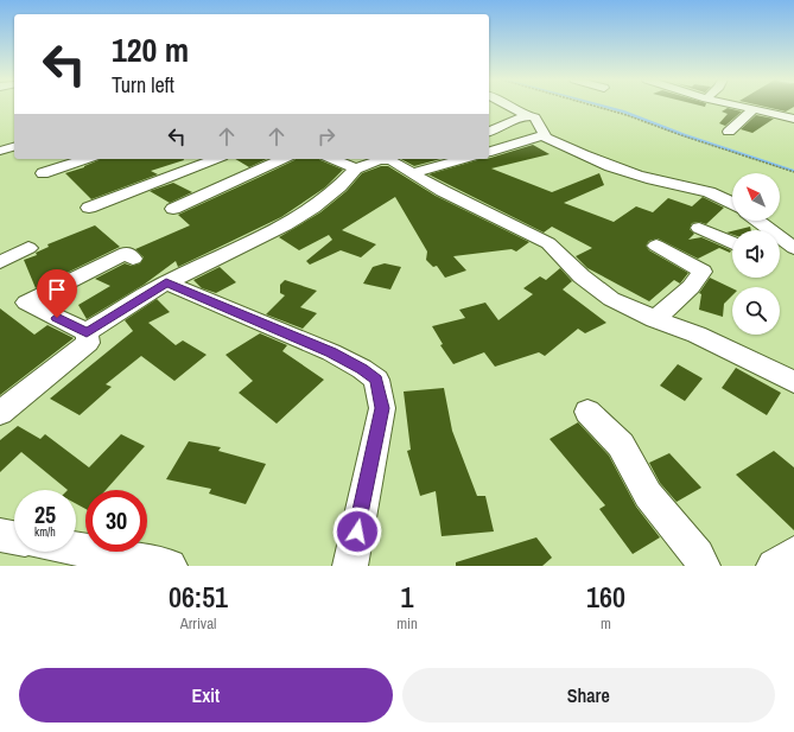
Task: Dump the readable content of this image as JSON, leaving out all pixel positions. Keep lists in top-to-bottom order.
{
  "north": "top left",
  "page": {
    "turn": ["120 m", "Turn left"],
    "speed": "25 km/h",
    "limit": "30",
    "eta": [
      "06:51",
      "Arrival",
      "1",
      "min",
      "160",
      "m"
    ],
    "buttons": ["Exit", "Share"]
  }
}
